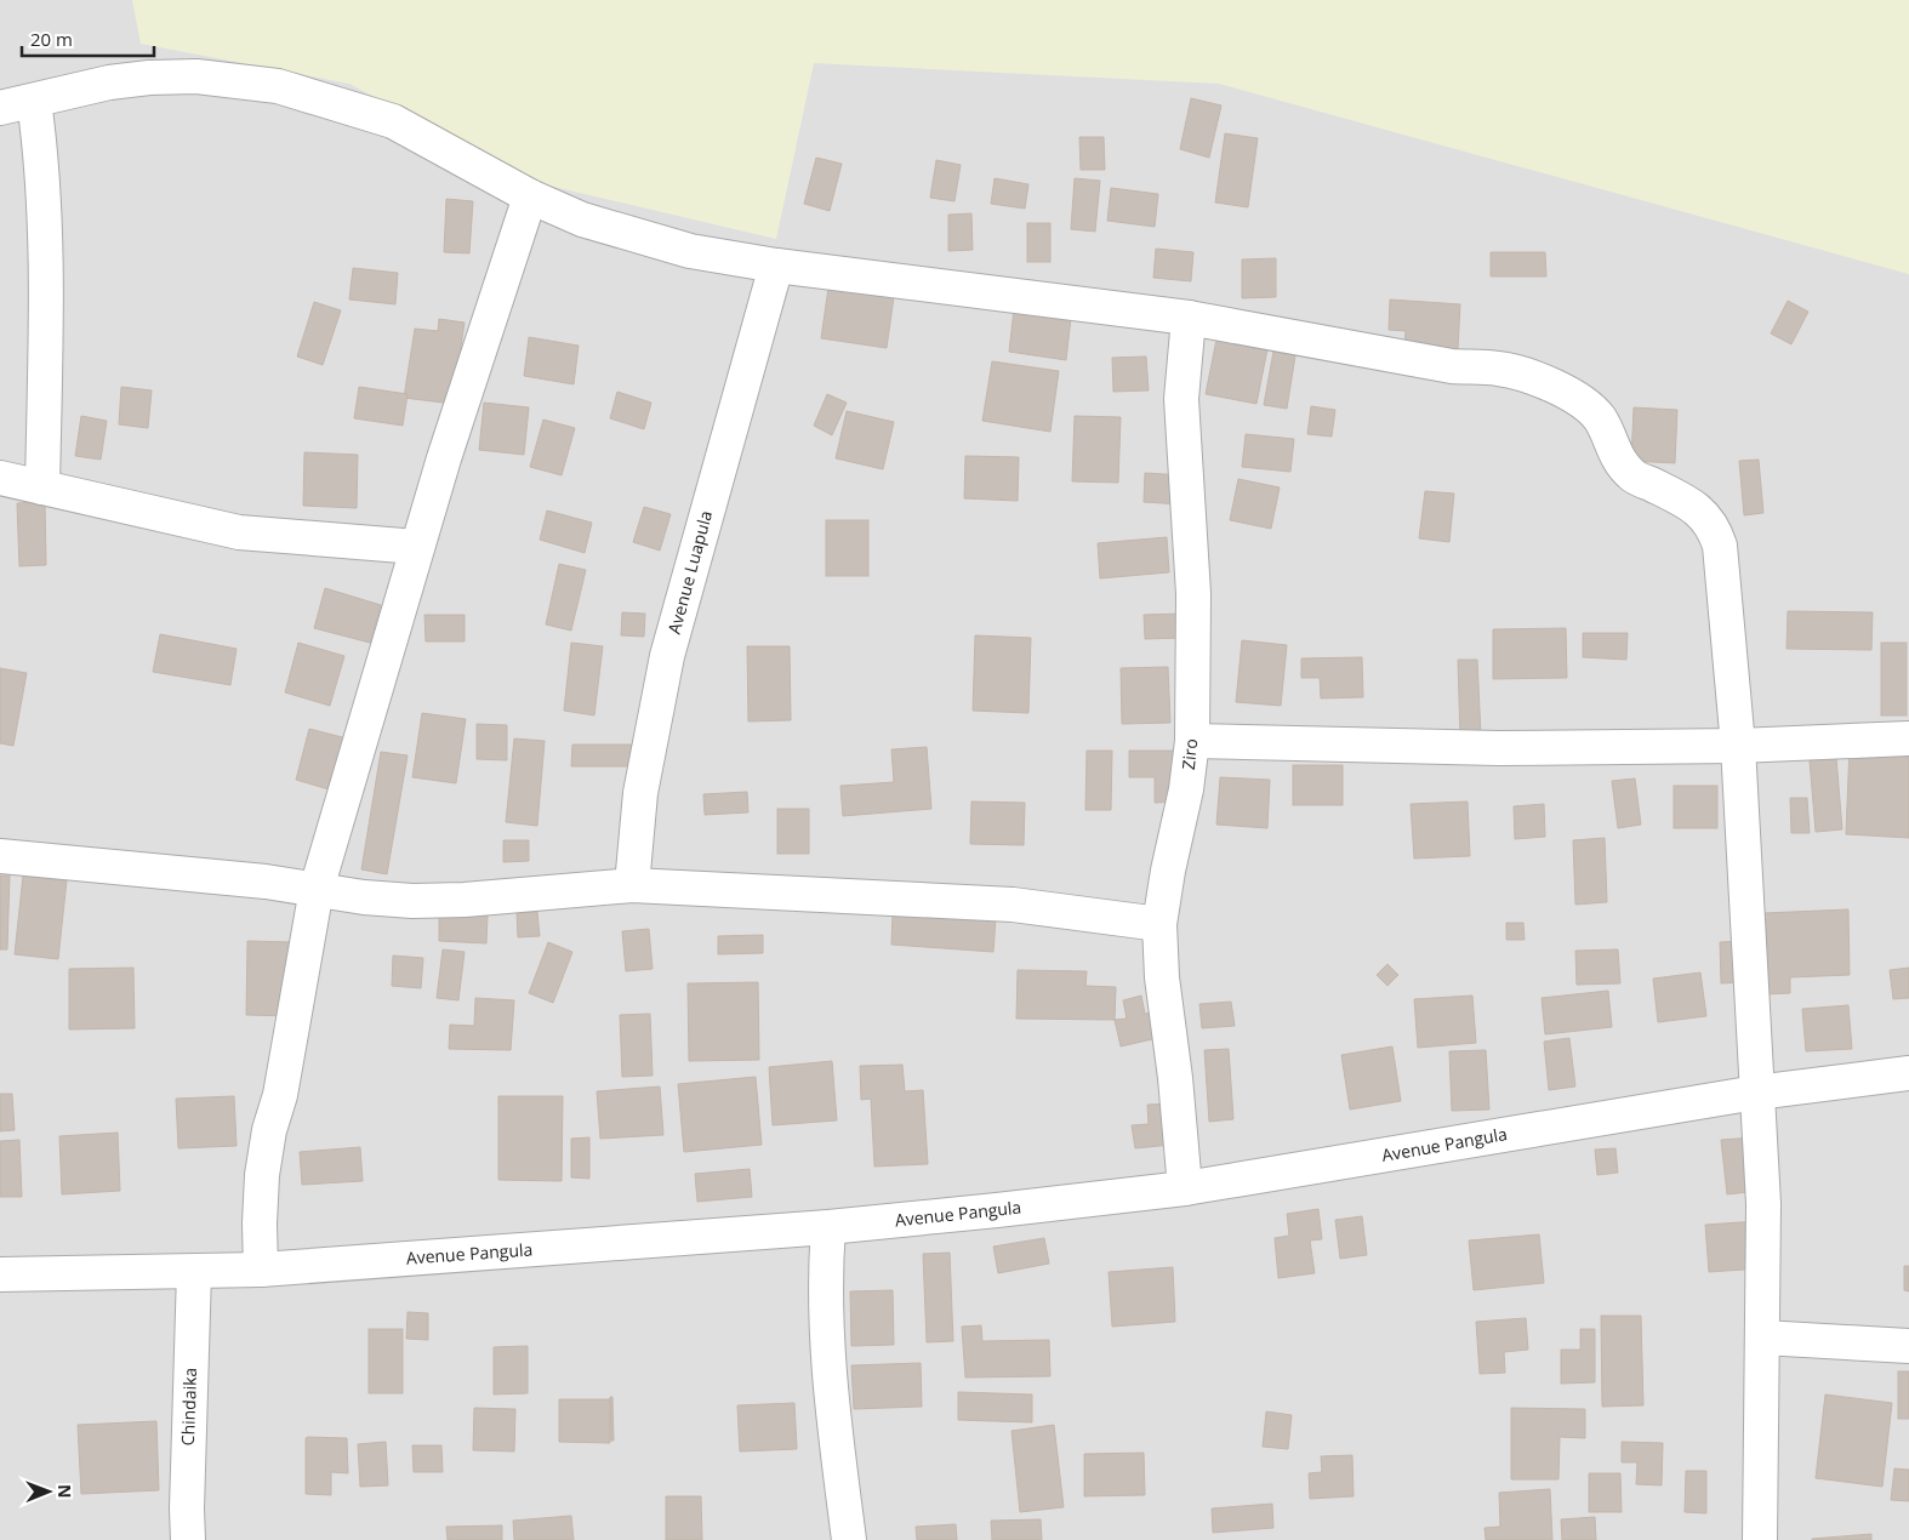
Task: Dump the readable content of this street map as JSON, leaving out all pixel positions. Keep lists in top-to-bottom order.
{
  "streets": {
    "street": [
      "Avenue Luapula",
      "Ziro",
      "Avenue Pangula",
      "Chindaika"
    ]
  },
  "crossings": [
    ["Ziro", "Avenue Pangula"],
    ["Avenue Pangula", "Chindaika"]
  ],
  "scale_bar": "20 m",
  "north": "right"
}
